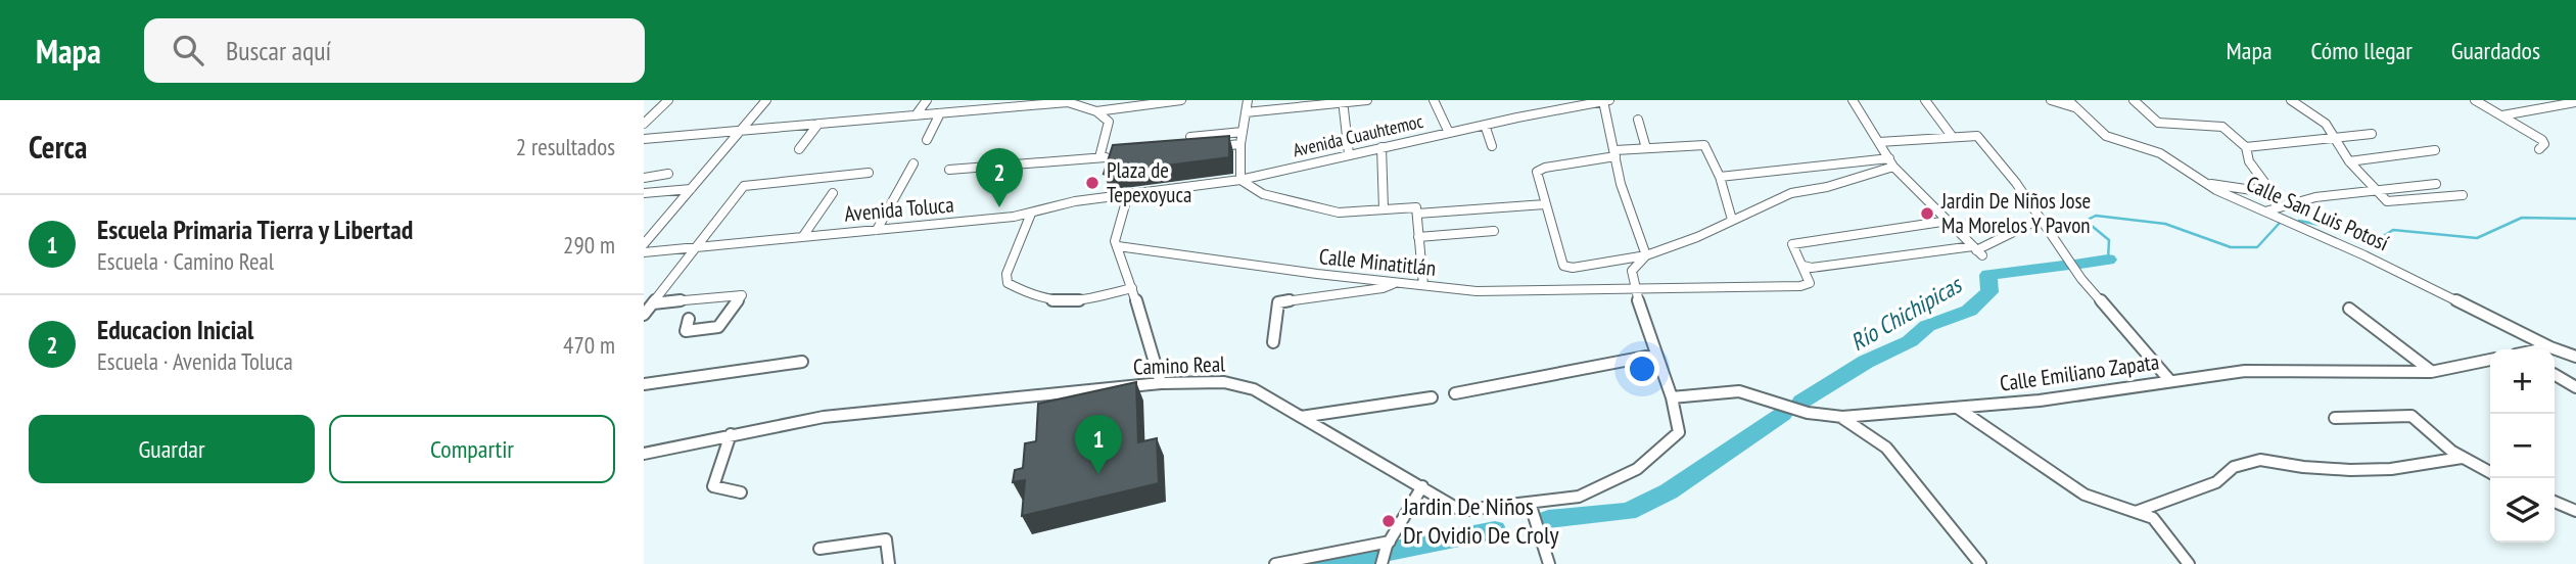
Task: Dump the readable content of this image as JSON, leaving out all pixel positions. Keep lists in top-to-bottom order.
{
  "streets": {
    "street": [
      "Avenida Cuauhtemoc",
      "Avenida Toluca",
      "Calle San Luis Potosí",
      "Calle Minatitlán",
      "Camino Real",
      "Calle Emiliano Zapata"
    ]
  },
  "crossings": [
    ["Avenida Cuauhtemoc", "Avenida Toluca"],
    ["Camino Real", "Calle Emiliano Zapata"]
  ],
  "water": ["Río Chichipicas"],
  "places": ["Plaza de Tepexoyuca", "Jardin De Niños Jose Ma Morelos Y Pavon", "Jardin De Niños Dr Ovidio De Croly"],
  "page": {
    "header": "Mapa",
    "search": "Buscar aquí",
    "nav": ["Mapa", "Cómo llegar", "Guardados"],
    "heading": ["Cerca", "2 resultados"],
    "pins": ["2", "1"],
    "list": [
      {
        "mark": "1",
        "name": "Escuela Primaria Tierra y Libertad",
        "note": "Escuela · Camino Real",
        "value": "290 m"
      },
      {
        "mark": "2",
        "name": "Educacion Inicial",
        "note": "Escuela · Avenida Toluca",
        "value": "470 m"
      }
    ],
    "map_buttons": ["+", "−"],
    "buttons": ["Guardar", "Compartir"]
  }
}
